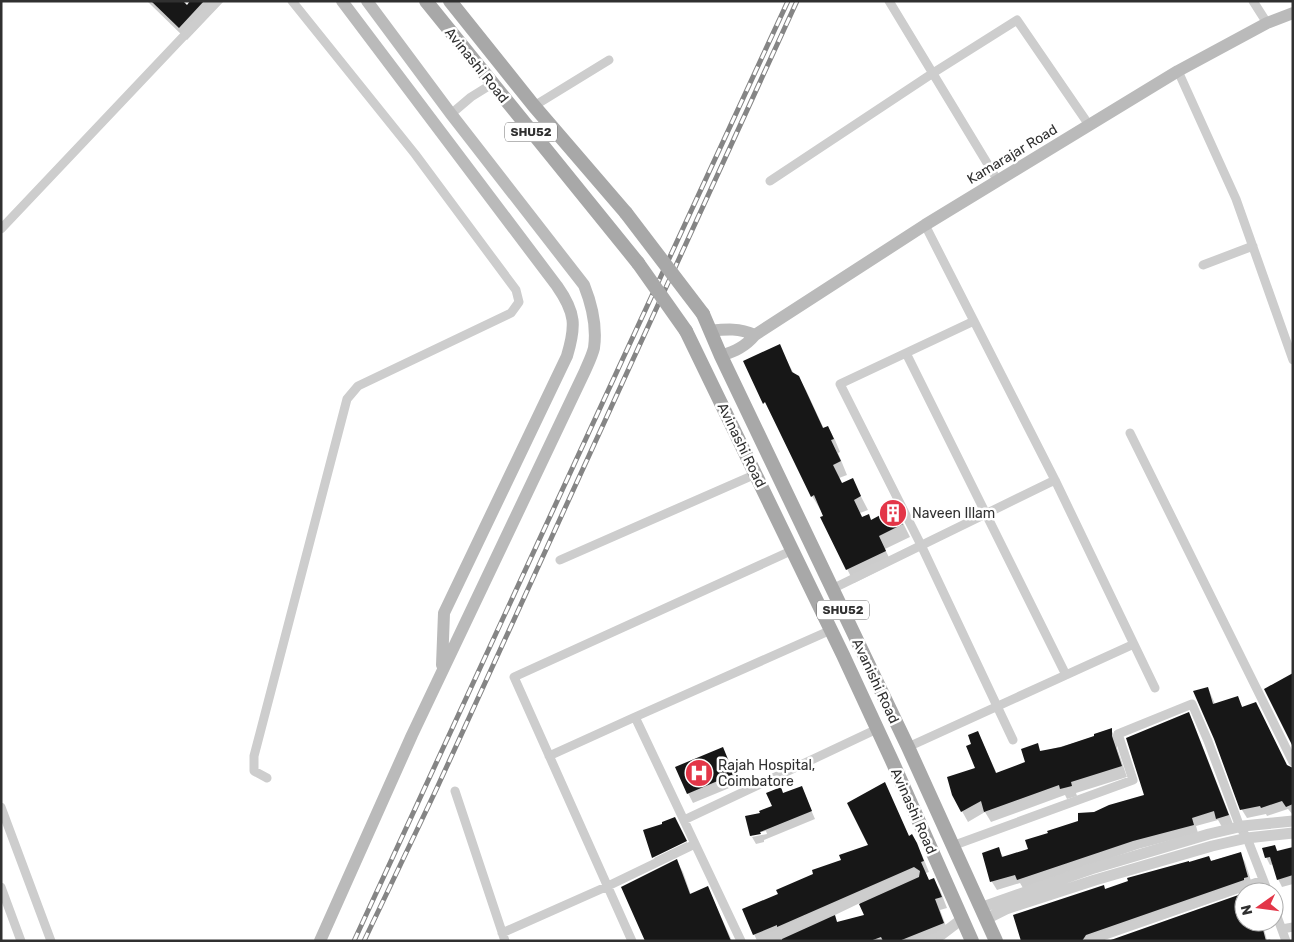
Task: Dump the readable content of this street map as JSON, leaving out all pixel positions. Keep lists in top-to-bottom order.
{
  "streets": {
    "main road": [
      "Avinashi Road",
      "SHU52",
      "Kamarajar Road",
      "Avanishi Road"
    ]
  },
  "crossings": [
    ["Avinashi Road", "Avanishi Road"],
    ["Kamarajar Road", "Avanishi Road"]
  ],
  "places": {
    "building": ["Naveen Illam"],
    "hospital": ["Rajah Hospital, Coimbatore"]
  },
  "north": "left"
}
